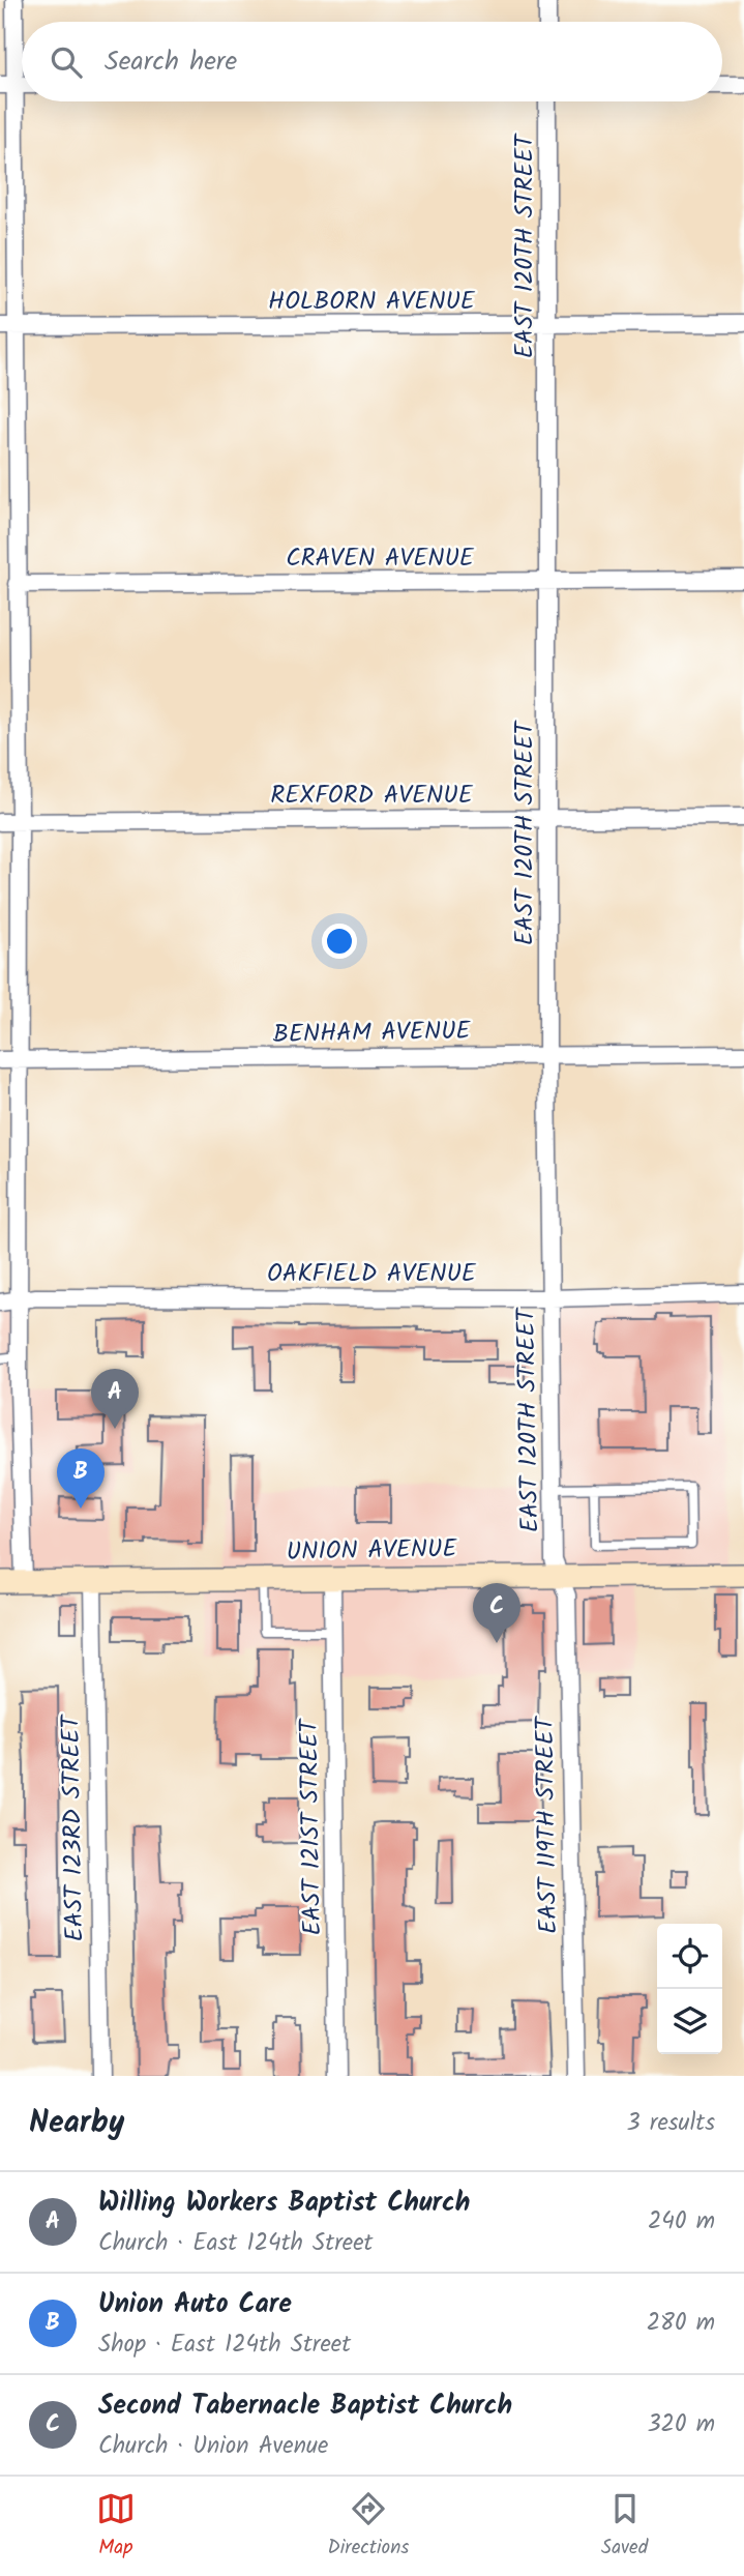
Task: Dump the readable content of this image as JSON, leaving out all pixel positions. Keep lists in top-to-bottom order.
{
  "streets": {
    "main road": ["UNION AVENUE"],
    "street": [
      "EAST 120TH STREET",
      "HOLBORN AVENUE",
      "CRAVEN AVENUE",
      "REXFORD AVENUE",
      "BENHAM AVENUE",
      "OAKFIELD AVENUE",
      "EAST 119TH STREET",
      "EAST 121ST STREET",
      "EAST 123RD STREET"
    ]
  },
  "crossings": [
    ["EAST 120TH STREET", "HOLBORN AVENUE"],
    ["EAST 120TH STREET", "CRAVEN AVENUE"],
    ["EAST 120TH STREET", "REXFORD AVENUE"],
    ["EAST 120TH STREET", "BENHAM AVENUE"],
    ["EAST 120TH STREET", "OAKFIELD AVENUE"],
    ["EAST 120TH STREET", "UNION AVENUE"],
    ["EAST 120TH STREET", "EAST 119TH STREET"],
    ["UNION AVENUE", "EAST 119TH STREET"],
    ["UNION AVENUE", "EAST 121ST STREET"],
    ["UNION AVENUE", "EAST 123RD STREET"]
  ],
  "page": {
    "search": "Search here",
    "pins": ["A", "B", "C"],
    "heading": ["Nearby", "3 results"],
    "list": [
      {
        "mark": "A",
        "name": "Willing Workers Baptist Church",
        "note": "Church · East 124th Street",
        "value": "240 m"
      },
      {
        "mark": "B",
        "name": "Union Auto Care",
        "note": "Shop · East 124th Street",
        "value": "280 m"
      },
      {
        "mark": "C",
        "name": "Second Tabernacle Baptist Church",
        "note": "Church · Union Avenue",
        "value": "320 m"
      }
    ],
    "nav": ["Map", "Directions", "Saved"]
  }
}
